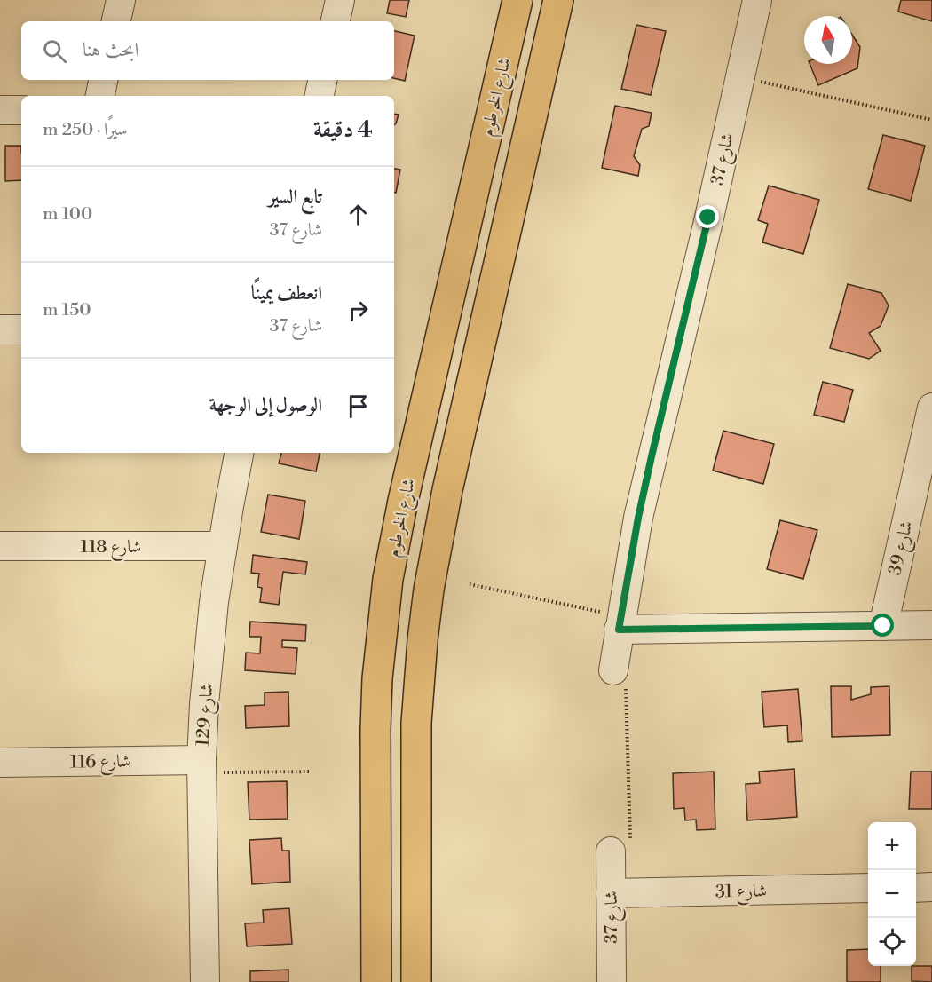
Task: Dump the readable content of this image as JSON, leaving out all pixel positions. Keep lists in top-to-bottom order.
{
  "streets": {
    "main road": ["شارع الخرطوم"],
    "street": [
      "شارع 37",
      "شارع 118",
      "شارع 39",
      "شارع 129",
      "شارع 116",
      "شارع 31"
    ]
  },
  "crossings": [
    ["شارع 37", "شارع 31"],
    ["شارع 118", "شارع 129"],
    ["شارع 129", "شارع 116"]
  ],
  "north": "top",
  "page": {
    "search": "ابحث هنا",
    "heading": ["4 دقيقة", "سيرًا · 250 m"],
    "list": [
      ["تابع السير", "شارع 37", "100 m"],
      ["انعطف يمينًا", "شارع 37", "150 m"],
      "الوصول إلى الوجهة"
    ],
    "map_buttons": ["+", "−"]
  }
}
